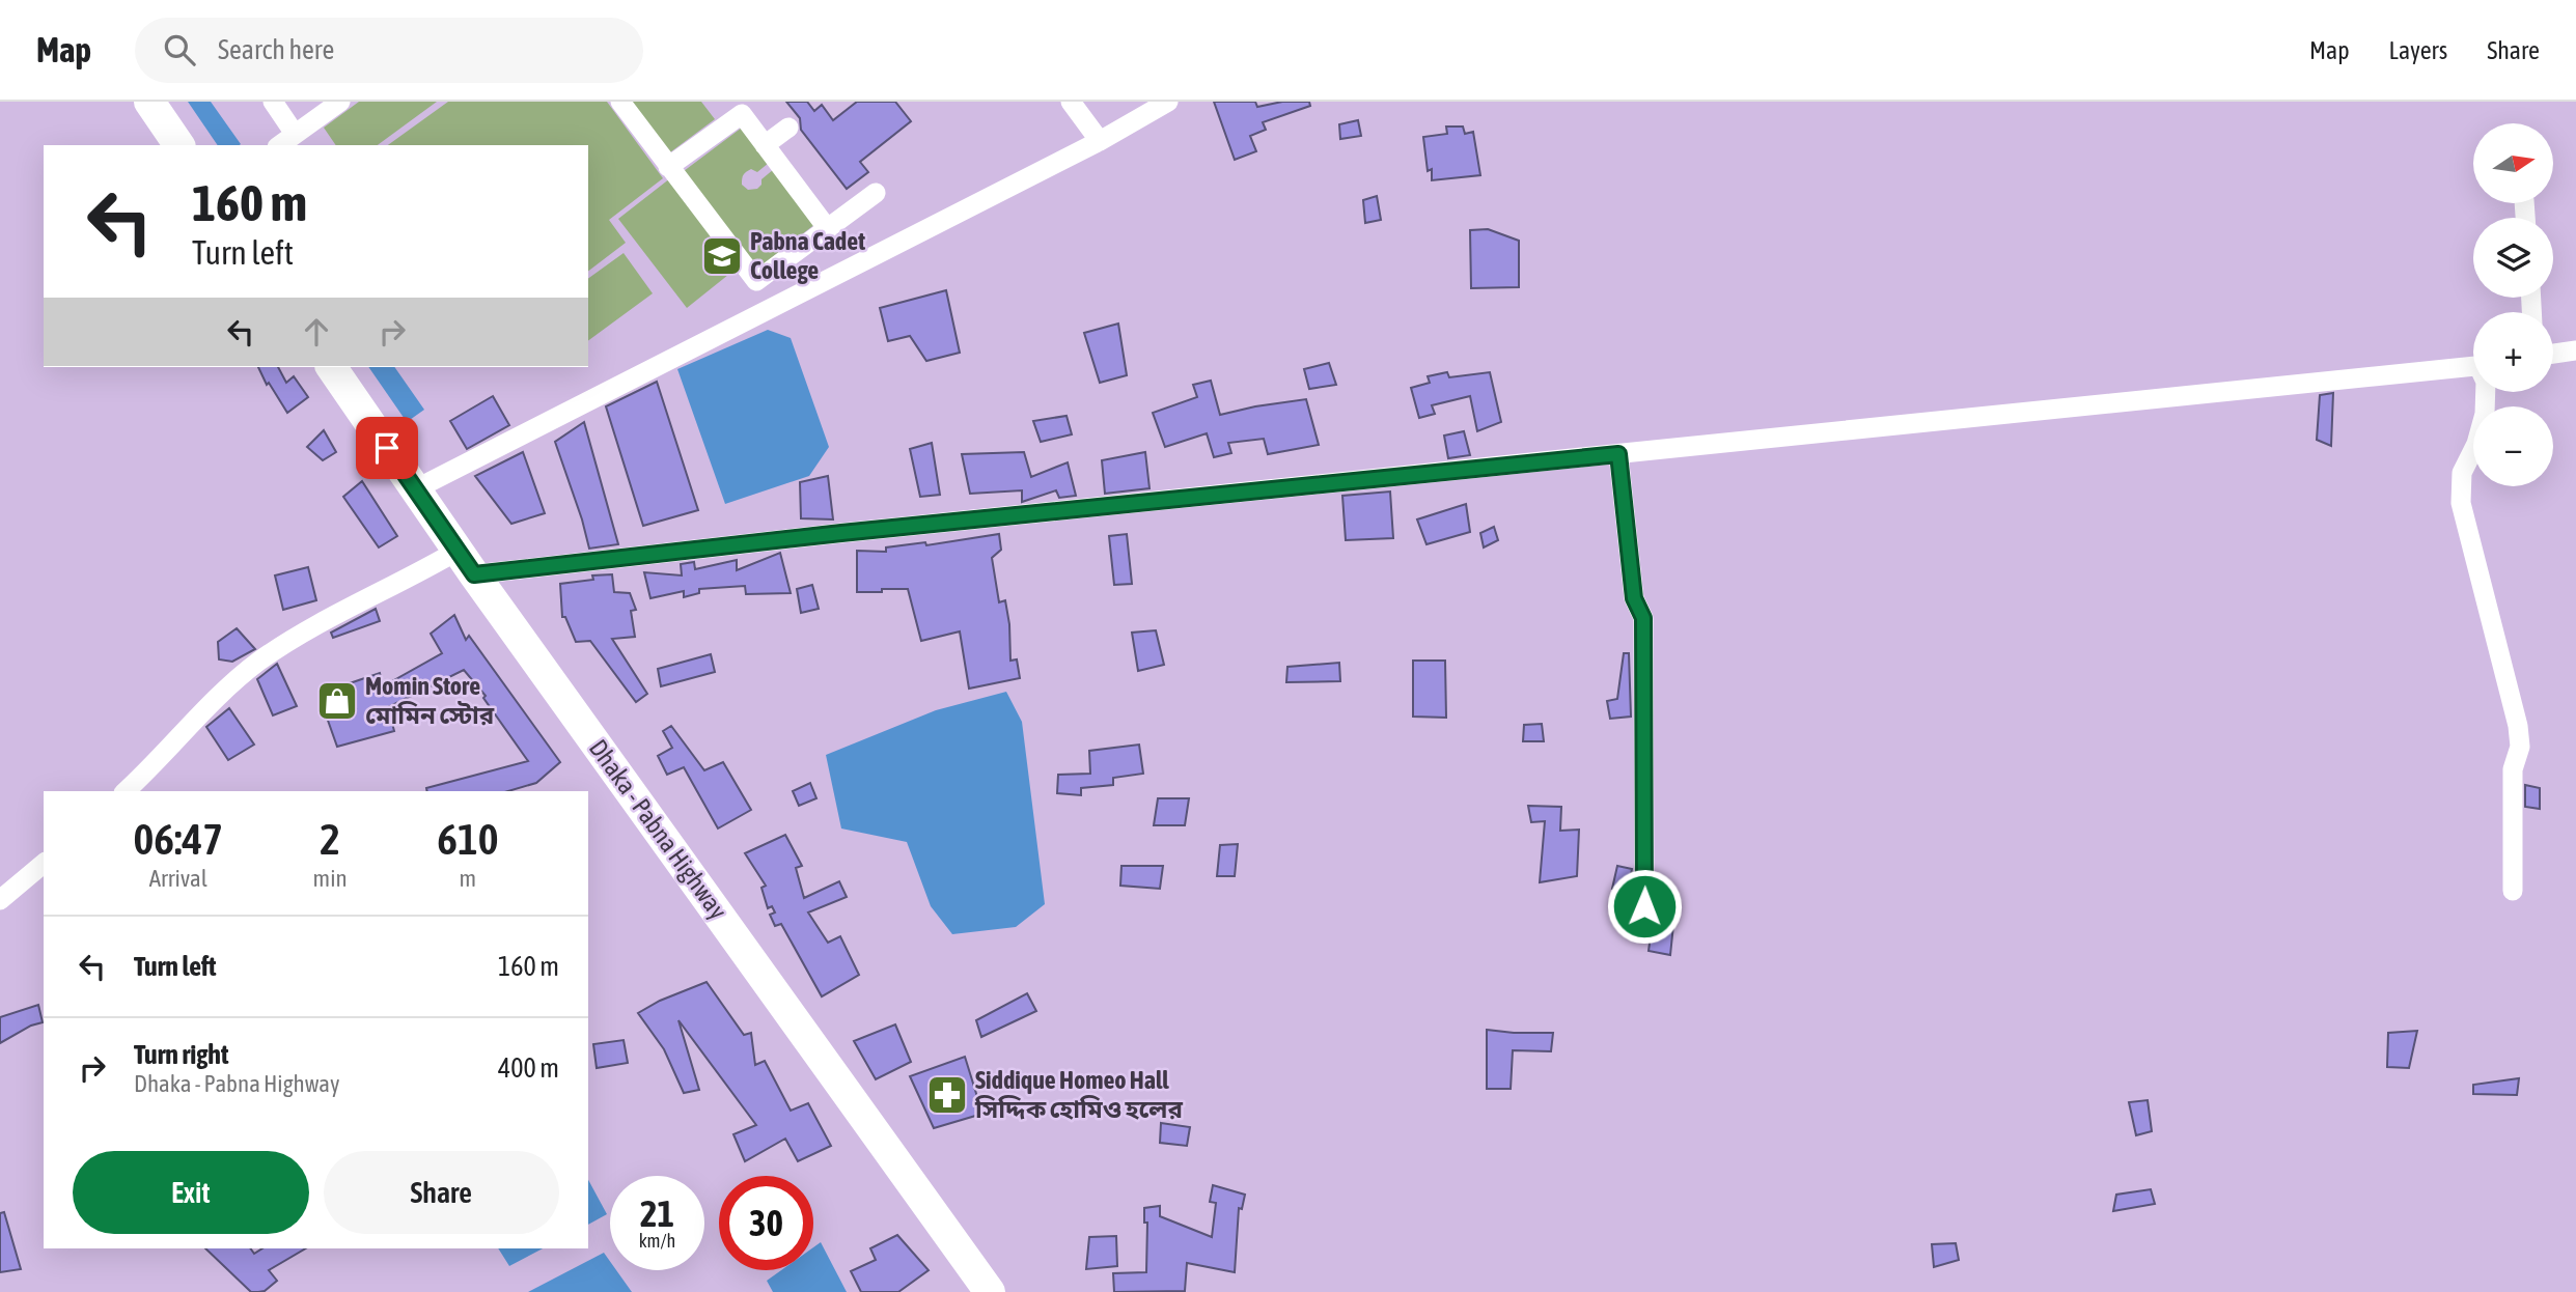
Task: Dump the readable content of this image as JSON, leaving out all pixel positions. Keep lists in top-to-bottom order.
{
  "streets": {
    "highway": ["Dhaka - Pabna Highway"]
  },
  "places": {
    "school or university": ["Pabna Cadet College"],
    "shop": ["Momin Store মোমিন স্টোর"],
    "pharmacy": ["Siddique Homeo Hall সিদ্দিক হোমিও হলের"]
  },
  "north": "right",
  "page": {
    "header": "Map",
    "search": "Search here",
    "nav": ["Map", "Layers", "Share"],
    "map_buttons": ["+", "−"],
    "turn": ["160 m", "Turn left"],
    "eta": [
      "06:47",
      "Arrival",
      "2",
      "min",
      "610",
      "m"
    ],
    "list": [
      {
        "name": "Turn left",
        "value": "160 m"
      },
      {
        "name": "Turn right",
        "note": "Dhaka - Pabna Highway",
        "value": "400 m"
      }
    ],
    "buttons": ["Exit", "Share"],
    "speed": "21 km/h",
    "limit": "30"
  }
}
